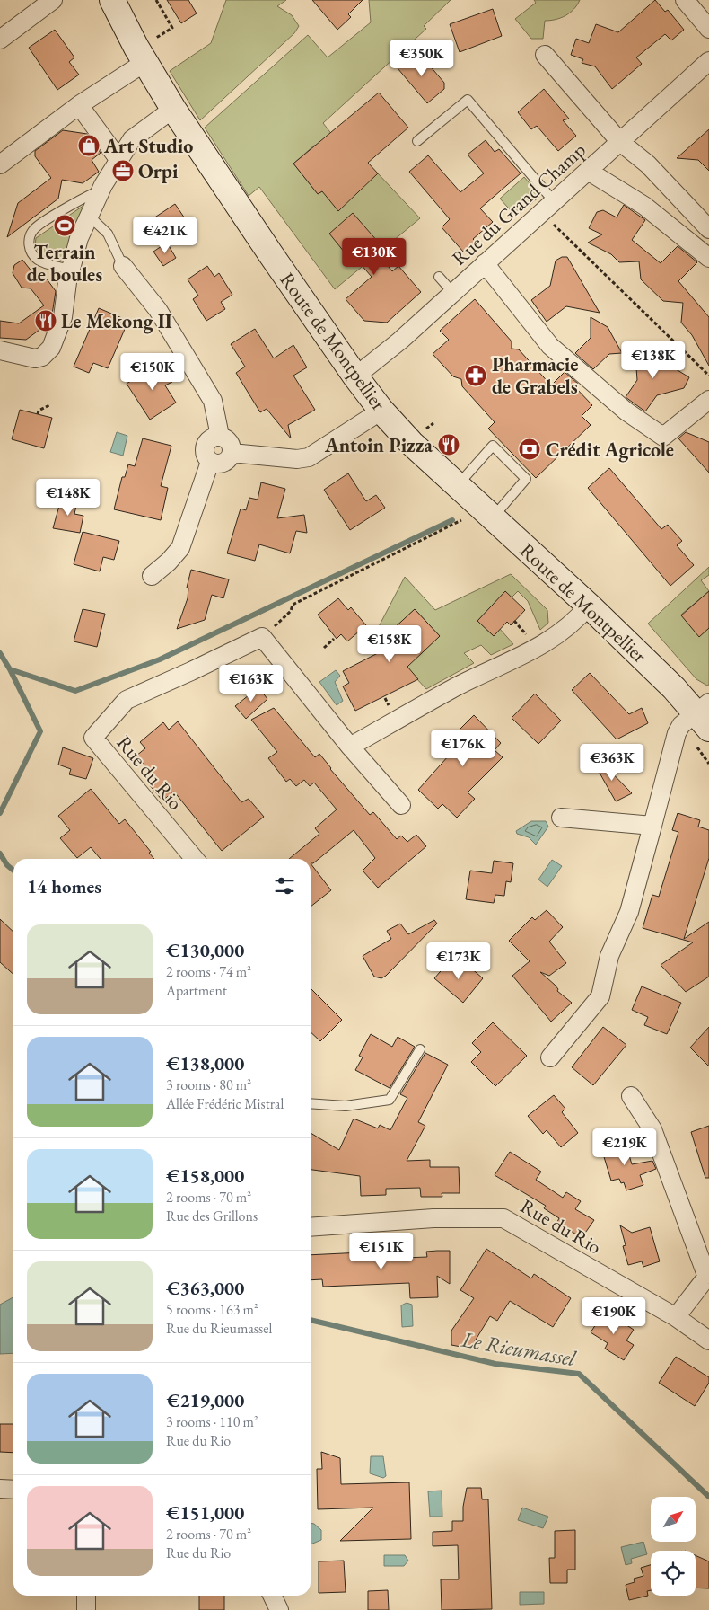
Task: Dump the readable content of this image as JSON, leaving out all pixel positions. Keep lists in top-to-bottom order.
{
  "streets": {
    "street": ["Rue du Grand Champ", "Route de Montpellier", "Rue du Rio"]
  },
  "crossings": [
    ["Rue du Grand Champ", "Route de Montpellier"]
  ],
  "water": ["Le Rieumassel"],
  "places": {
    "shop": ["Art Studio"],
    "office": ["Orpi"],
    "sports": ["Terrain de boules"],
    "restaurant": ["Le Mekong II", "Antoin Pizza"],
    "pharmacy": ["Pharmacie de Grabels"],
    "bank": ["Crédit Agricole"]
  },
  "north": "top right",
  "page": {
    "price": [
      "€350K",
      "€421K",
      "€130K",
      "€138K",
      "€150K",
      "€148K",
      "€158K",
      "€163K",
      "€176K",
      "€363K",
      "€173K",
      "€219K",
      "€151K",
      "€190K"
    ],
    "heading": "14 homes",
    "list": [
      {
        "name": "€130,000",
        "note": "2 rooms · 74 m² · Apartment"
      },
      {
        "name": "€138,000",
        "note": "3 rooms · 80 m² · Allée Frédéric Mistral"
      },
      {
        "name": "€158,000",
        "note": "2 rooms · 70 m² · Rue des Grillons"
      },
      {
        "name": "€363,000",
        "note": "5 rooms · 163 m² · Rue du Rieumassel"
      },
      {
        "name": "€219,000",
        "note": "3 rooms · 110 m² · Rue du Rio"
      },
      {
        "name": "€151,000",
        "note": "2 rooms · 70 m² · Rue du Rio"
      }
    ]
  }
}
